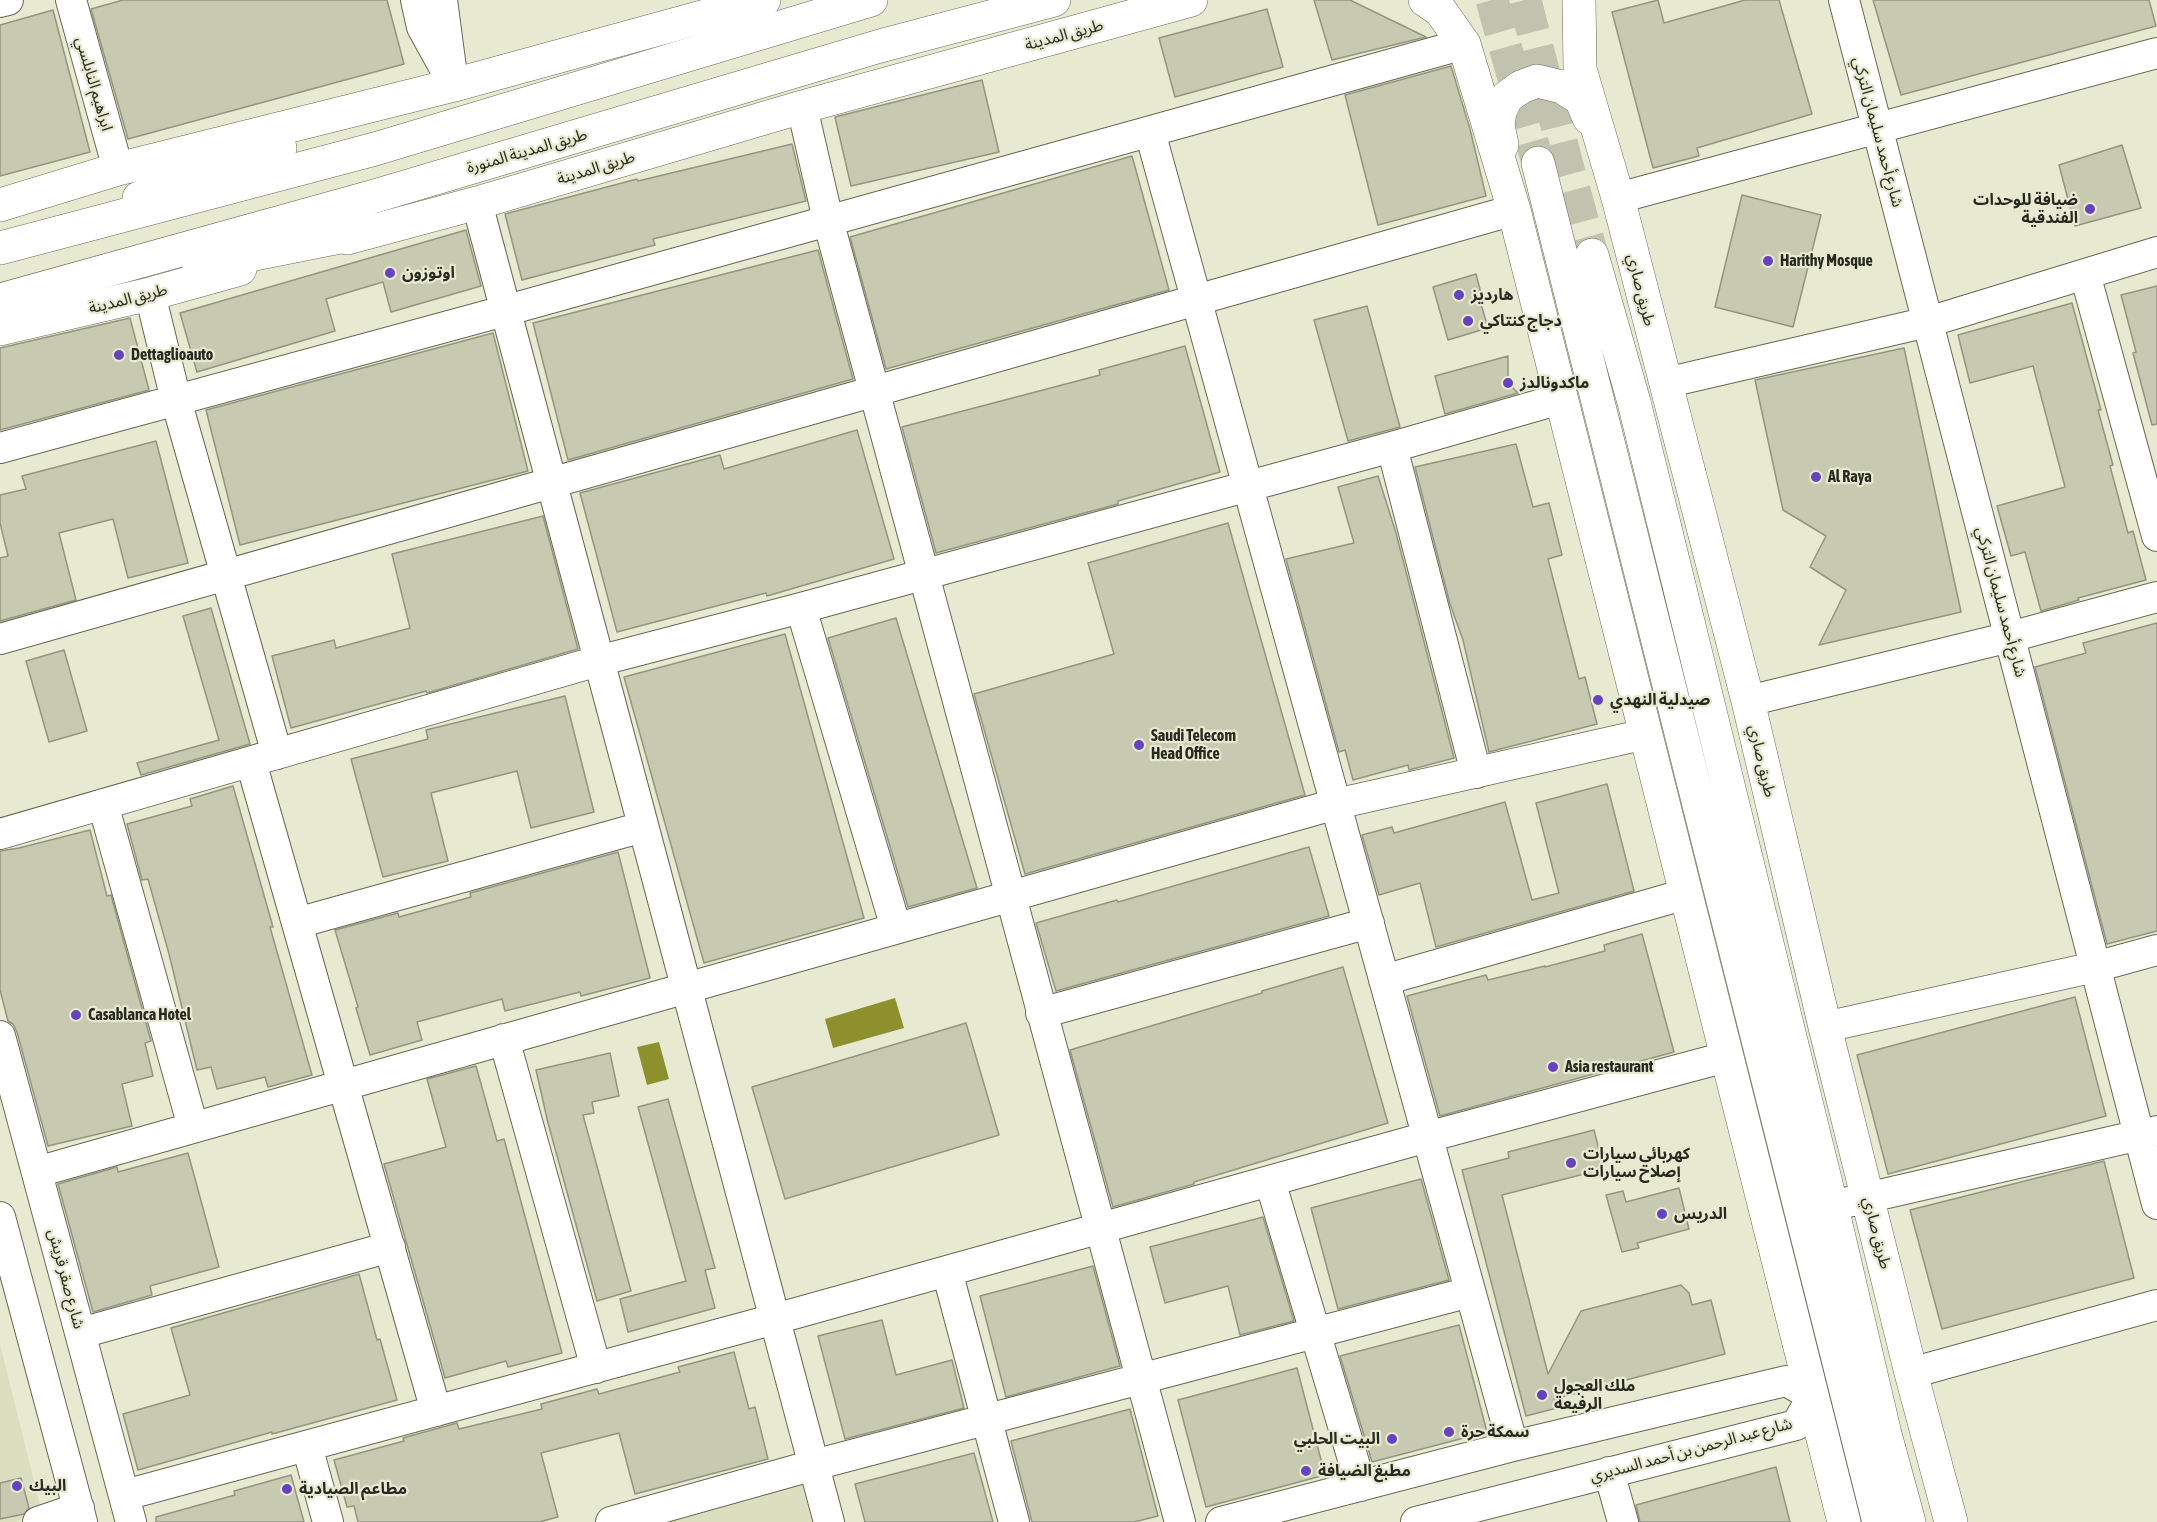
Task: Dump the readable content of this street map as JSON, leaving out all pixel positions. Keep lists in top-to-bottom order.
{
  "streets": {
    "main road": ["طريق المدينة", "طريق المدينة المنورة", "طريق صاري"],
    "street": [
      "ابراهيم النابلسي",
      "شارع أحمد سليمان التركي",
      "شارع صقر قريش",
      "شارع عبد الرحمن بن أحمد السديري"
    ]
  },
  "places": [
    "ضيافة للوحدات الفندقية",
    "Harithy Mosque",
    "اوتوزون",
    "هارديز",
    "دجاج كنتاكي",
    "Dettaglioauto",
    "ماكدونالدز",
    "Al Raya",
    "صيدلية النهدي",
    "Saudi Telecom Head Office",
    "Casablanca Hotel",
    "Asia restaurant",
    "كهربائي سيارات إصلاح سيارات",
    "الدريس",
    "ملك العجول الرفيعة",
    "سمكة حرة",
    "البيت الحلبي",
    "مطبغ الضيافة",
    "البيك",
    "مطاعم الصيادية"
  ]
}
